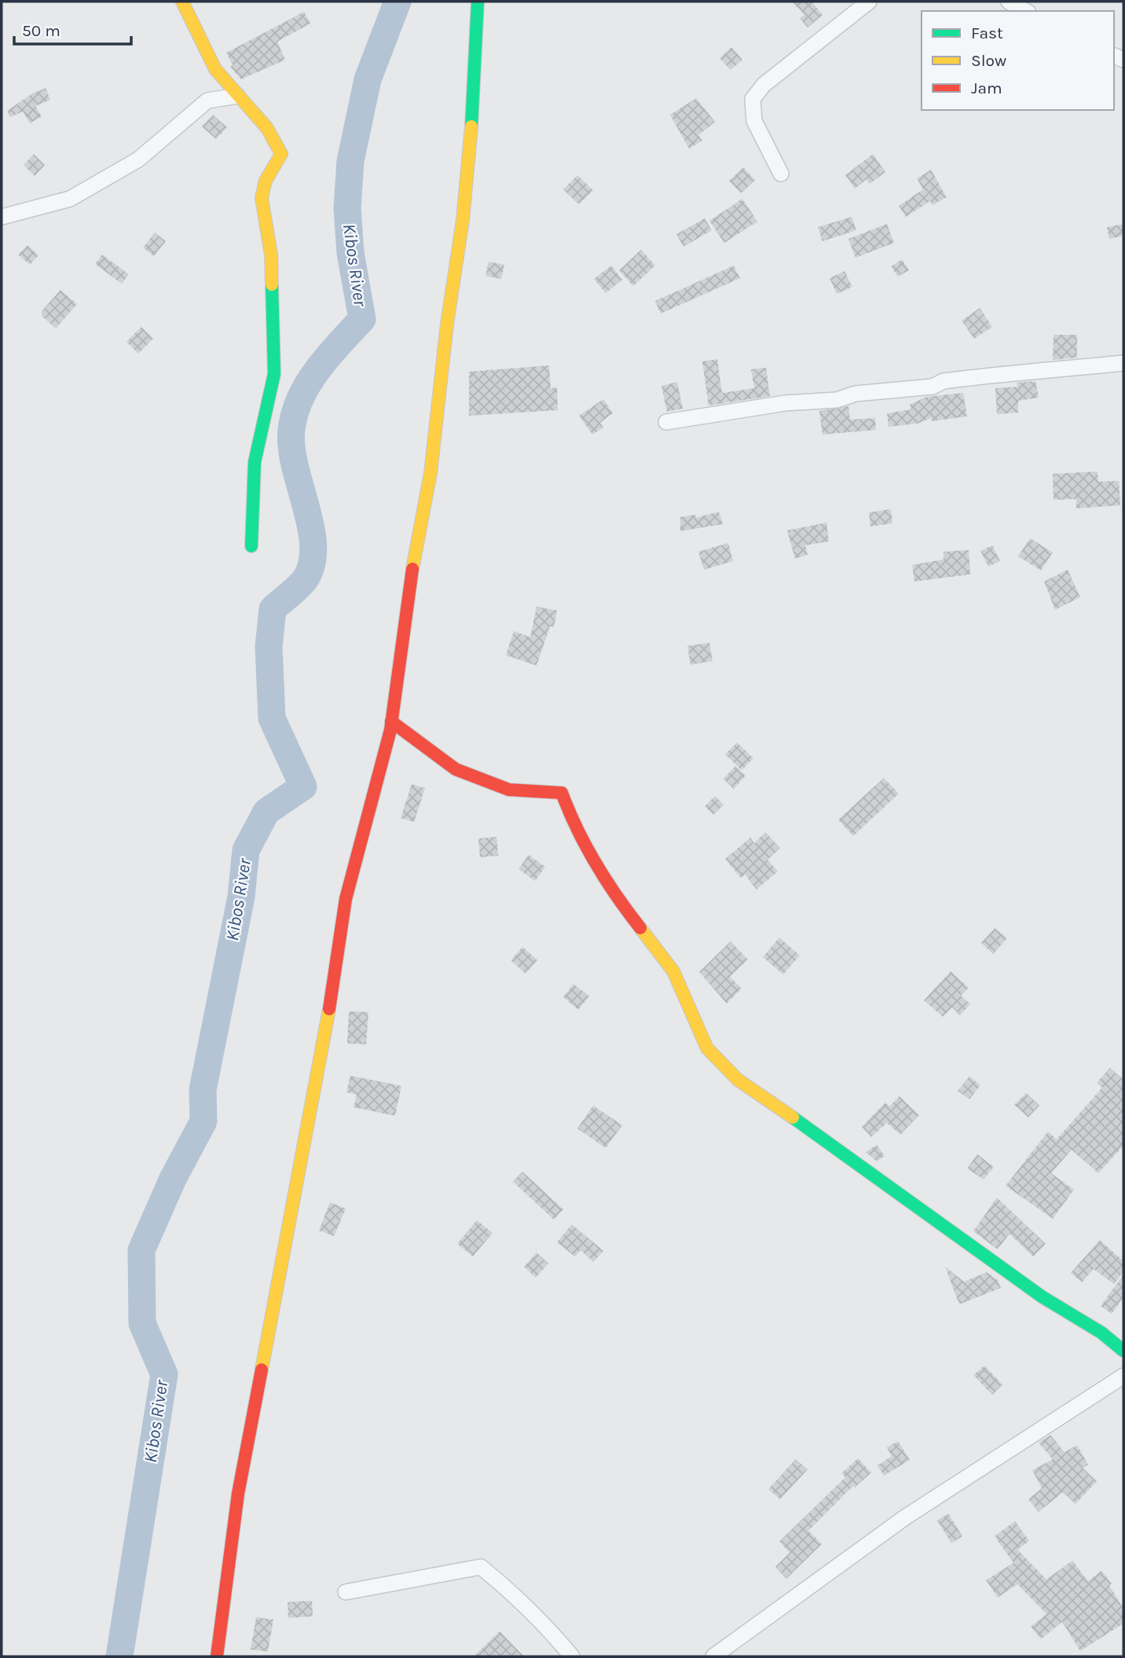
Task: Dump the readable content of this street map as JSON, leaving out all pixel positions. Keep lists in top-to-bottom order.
{
  "water": ["Kibos River"],
  "legend": ["Fast", "Slow", "Jam"],
  "scale_bar": "50 m"
}
